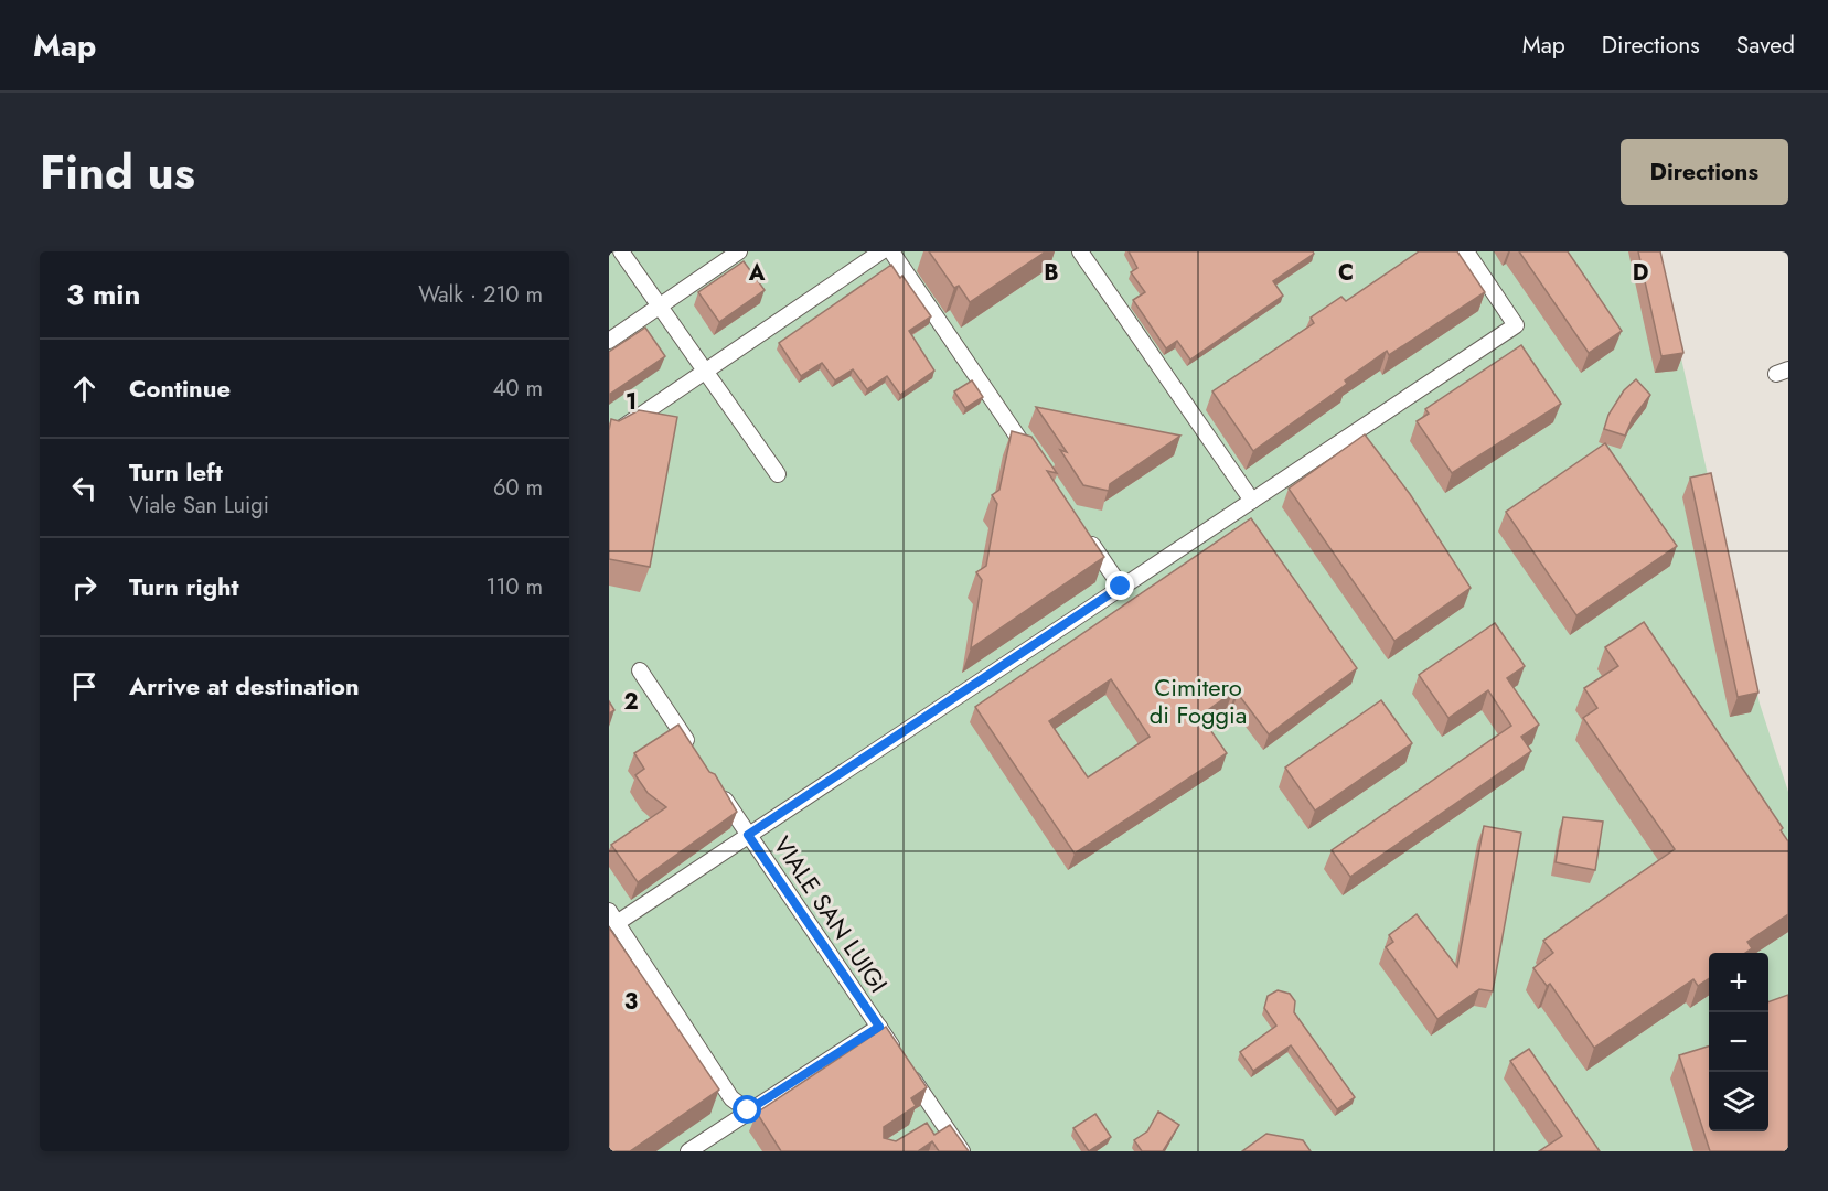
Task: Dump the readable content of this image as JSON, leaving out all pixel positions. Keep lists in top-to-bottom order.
{
  "streets": {
    "lane": ["VIALE SAN LUIGI"]
  },
  "parks": ["Cimitero di Foggia"],
  "page": {
    "header": "Map",
    "nav": ["Map", "Directions", "Saved"],
    "title": "Find us",
    "buttons": "Directions",
    "heading": ["3 min", "Walk · 210 m"],
    "list": [
      ["Continue", "40 m"],
      ["Turn left", "Viale San Luigi", "60 m"],
      ["Turn right", "110 m"],
      "Arrive at destination"
    ],
    "map_buttons": ["+", "−"]
  },
  "grid": {
    "columns": [
      "A",
      "B",
      "C",
      "D"
    ],
    "rows": ["1", "2", "3"]
  }
}
